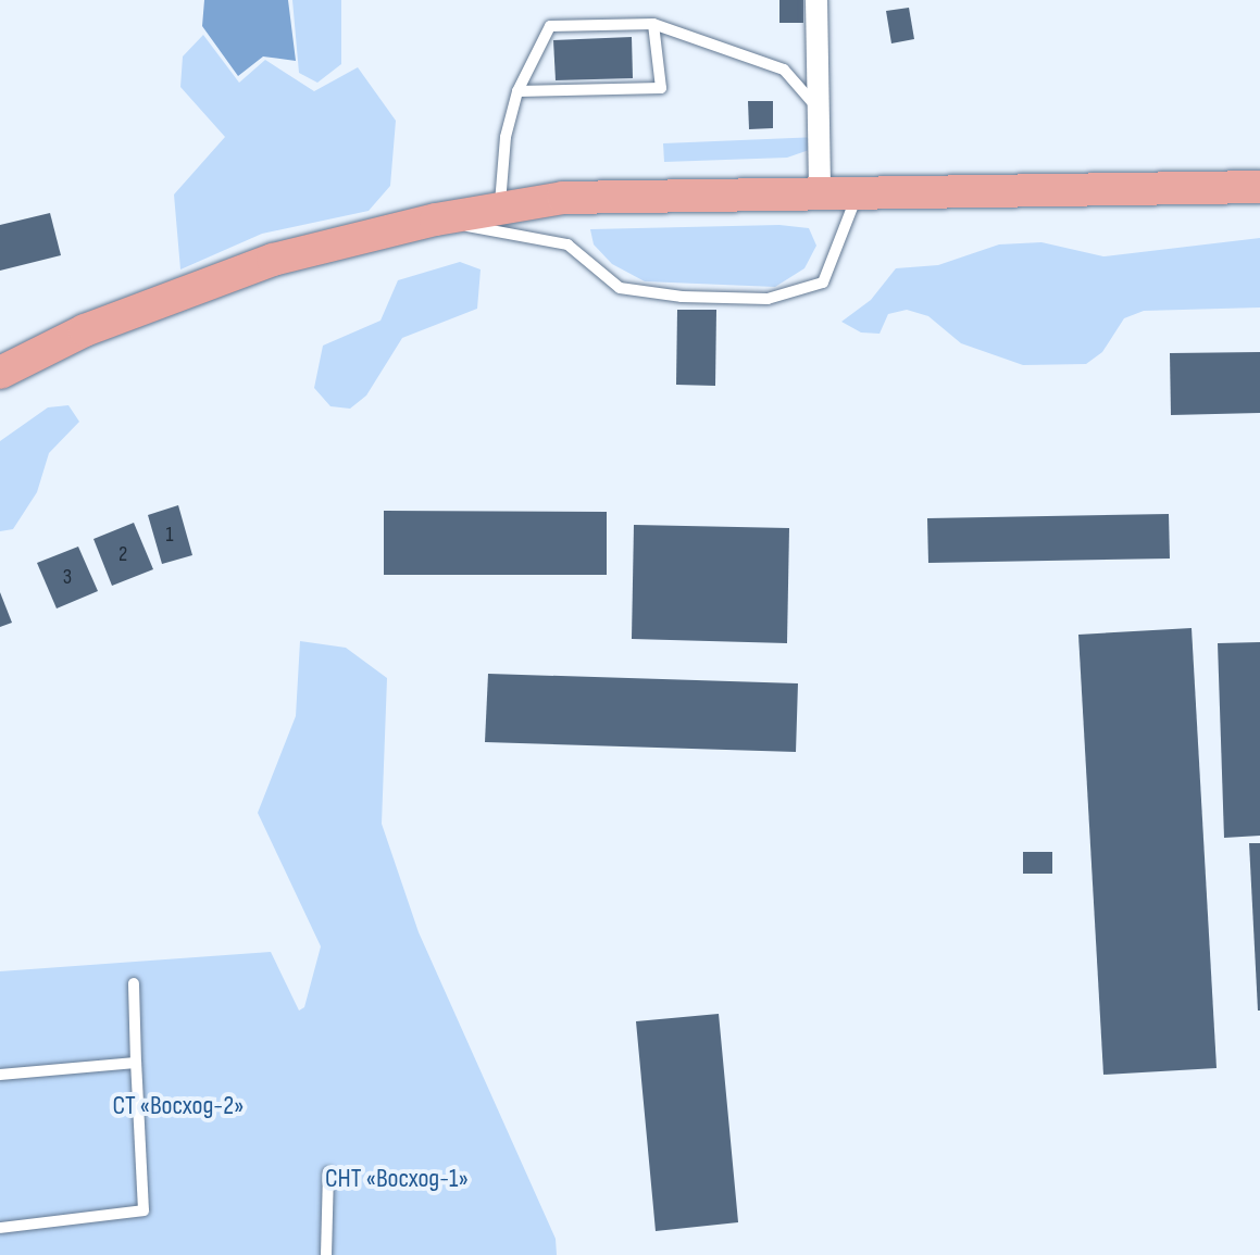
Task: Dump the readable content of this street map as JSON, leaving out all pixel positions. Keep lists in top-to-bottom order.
{
  "parks": ["СТ «Восход-2»", "СНТ «Восход-1»"],
  "house_numbers": ["1", "2", "3"]
}
